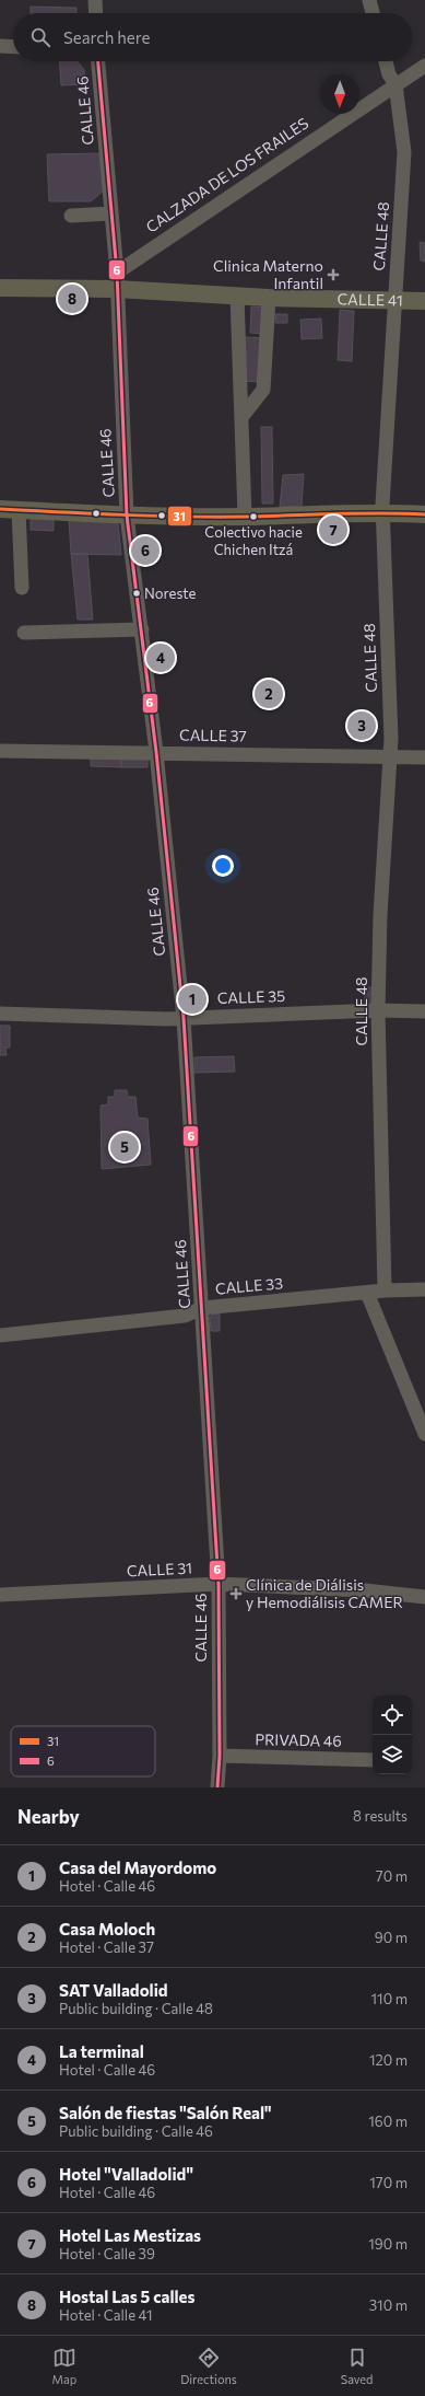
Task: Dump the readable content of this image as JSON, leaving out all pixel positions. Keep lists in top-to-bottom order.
{
  "streets": {
    "main road": ["CALLE 41"],
    "street": [
      "CALLE 46",
      "CALZADA DE LOS FRAILES",
      "CALLE 48",
      "CALLE 37",
      "CALLE 35",
      "CALLE 33",
      "CALLE 31",
      "PRIVADA 46"
    ]
  },
  "crossings": [
    ["CALLE 46", "CALZADA DE LOS FRAILES"],
    ["CALLE 46", "CALLE 41"],
    ["CALLE 46", "CALLE 37"],
    ["CALLE 46", "CALLE 35"],
    ["CALLE 46", "CALLE 33"],
    ["CALLE 46", "CALLE 31"],
    ["CALLE 46", "PRIVADA 46"],
    ["CALZADA DE LOS FRAILES", "CALLE 48"],
    ["CALZADA DE LOS FRAILES", "CALLE 41"],
    ["CALLE 48", "CALLE 41"],
    ["CALLE 48", "CALLE 37"],
    ["CALLE 48", "CALLE 35"],
    ["CALLE 48", "CALLE 33"]
  ],
  "places": {
    "health": ["Clinica Materno Infantil", "Clínica de Diálisis y Hemodiálisis CAMER"],
    "other": ["Colectivo hacie Chichen Itzá", "Noreste"]
  },
  "lines": ["transit line 6", "transit line 31"],
  "legend": ["31", "6"],
  "north": "bottom",
  "page": {
    "search": "Search here",
    "pins": [
      "8",
      "7",
      "6",
      "4",
      "2",
      "3",
      "1",
      "5"
    ],
    "heading": ["Nearby", "8 results"],
    "list": [
      {
        "mark": "1",
        "name": "Casa del Mayordomo",
        "note": "Hotel · Calle 46",
        "value": "70 m"
      },
      {
        "mark": "2",
        "name": "Casa Moloch",
        "note": "Hotel · Calle 37",
        "value": "90 m"
      },
      {
        "mark": "3",
        "name": "SAT Valladolid",
        "note": "Public building · Calle 48",
        "value": "110 m"
      },
      {
        "mark": "4",
        "name": "La terminal",
        "note": "Hotel · Calle 46",
        "value": "120 m"
      },
      {
        "mark": "5",
        "name": "Salón de fiestas \"Salón Real\"",
        "note": "Public building · Calle 46",
        "value": "160 m"
      },
      {
        "mark": "6",
        "name": "Hotel \"Valladolid\"",
        "note": "Hotel · Calle 46",
        "value": "170 m"
      },
      {
        "mark": "7",
        "name": "Hotel Las Mestizas",
        "note": "Hotel · Calle 39",
        "value": "190 m"
      },
      {
        "mark": "8",
        "name": "Hostal Las 5 calles",
        "note": "Hotel · Calle 41",
        "value": "310 m"
      }
    ],
    "nav": ["Map", "Directions", "Saved"]
  }
}
